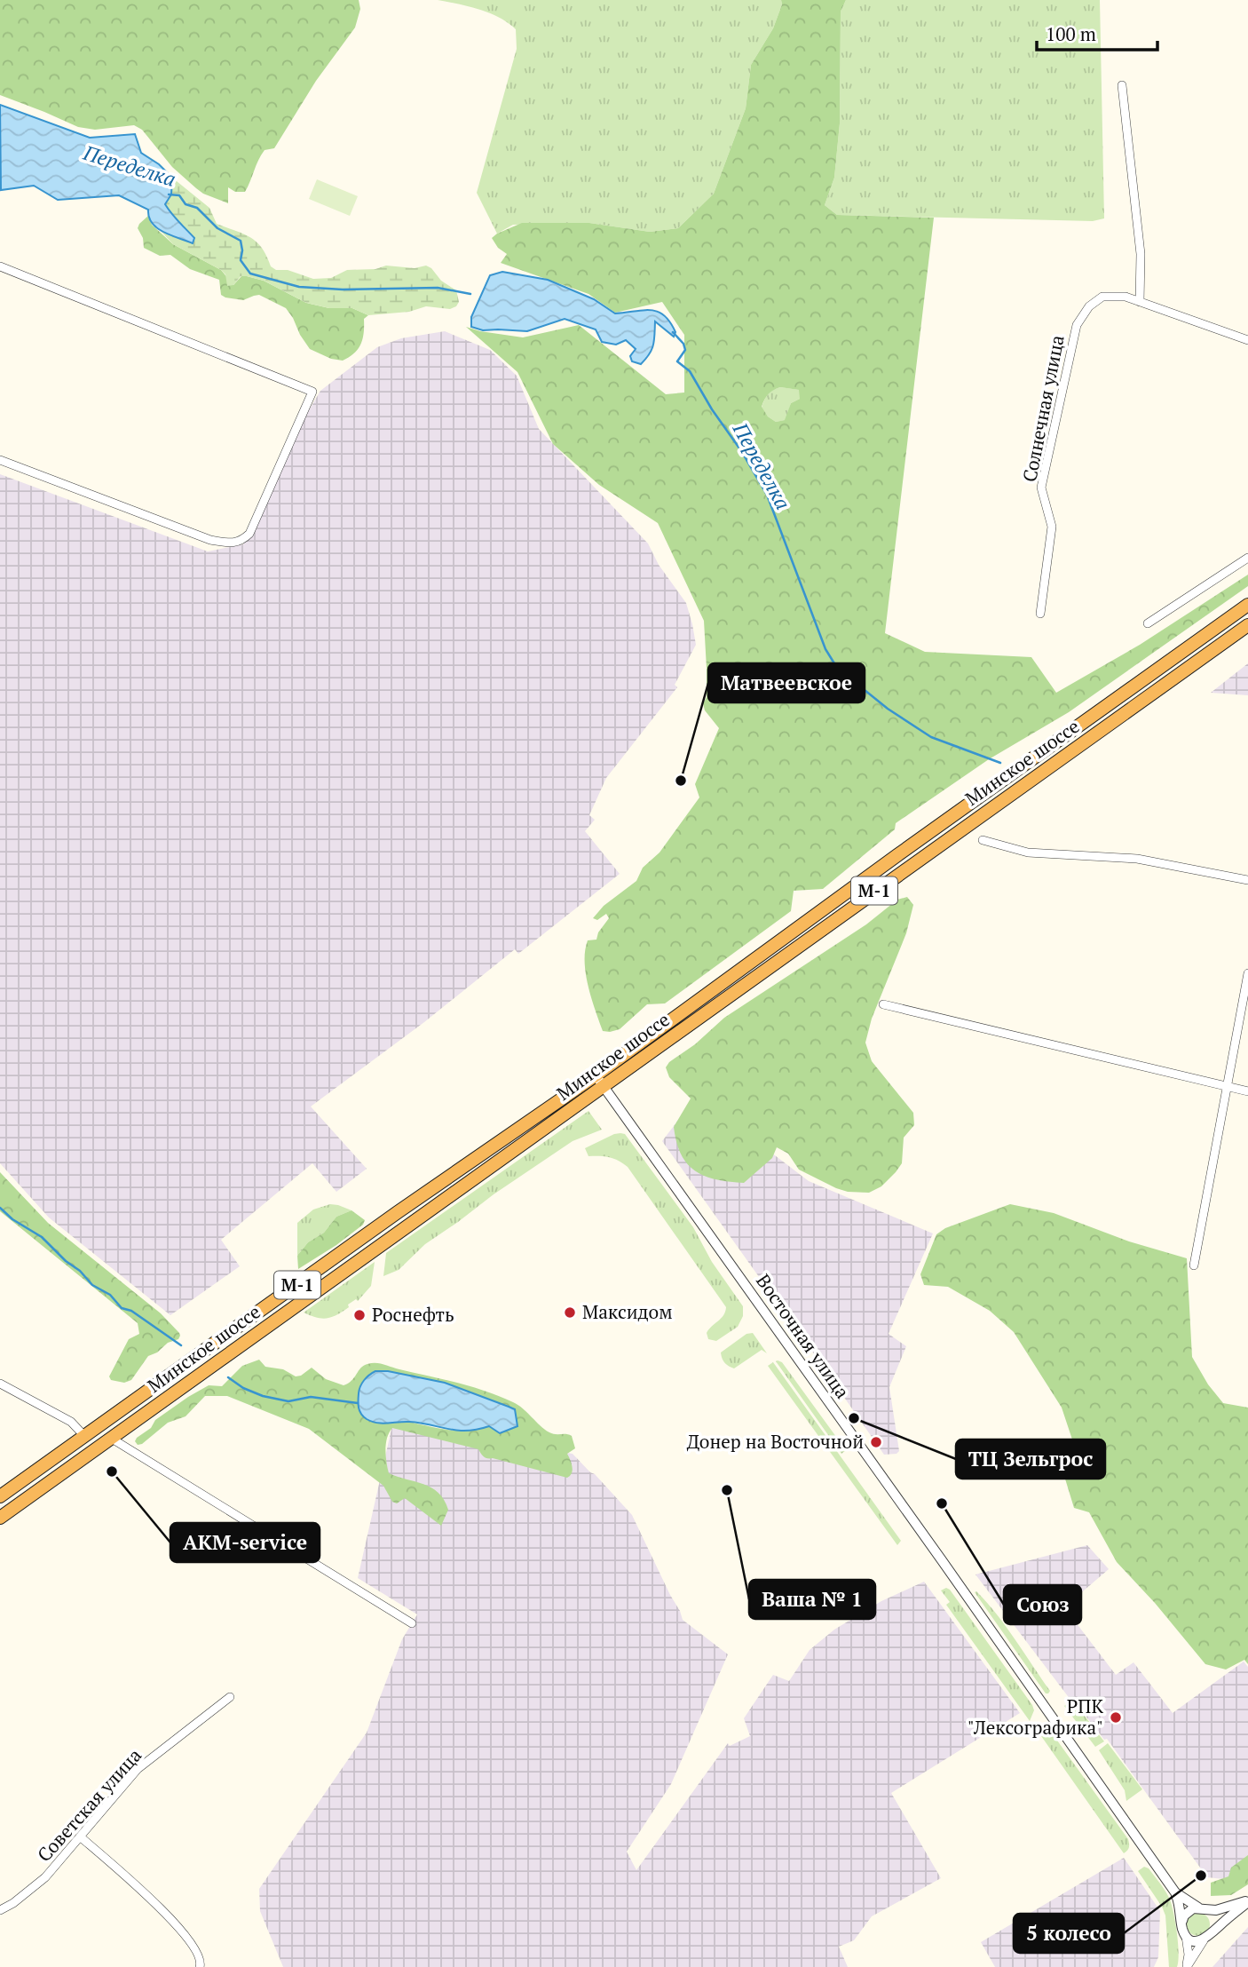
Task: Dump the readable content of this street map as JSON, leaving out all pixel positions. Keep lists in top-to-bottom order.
{
  "streets": {
    "highway": ["Минское шоссе", "М-1"],
    "street": ["Солнечная улица", "Восточная улица", "Советская улица"]
  },
  "crossings": [
    ["Минское шоссе", "Восточная улица"]
  ],
  "water": ["Переделка"],
  "places": [
    "Матвеевское",
    "Максидом",
    "Роснефть",
    "ТЦ Зельгрос",
    "Донер на Восточной",
    "AKM-service",
    "Ваша № 1",
    "Союз",
    "РПК \"Лексографика\"",
    "5 колесо"
  ],
  "scale_bar": "100 m"
}
